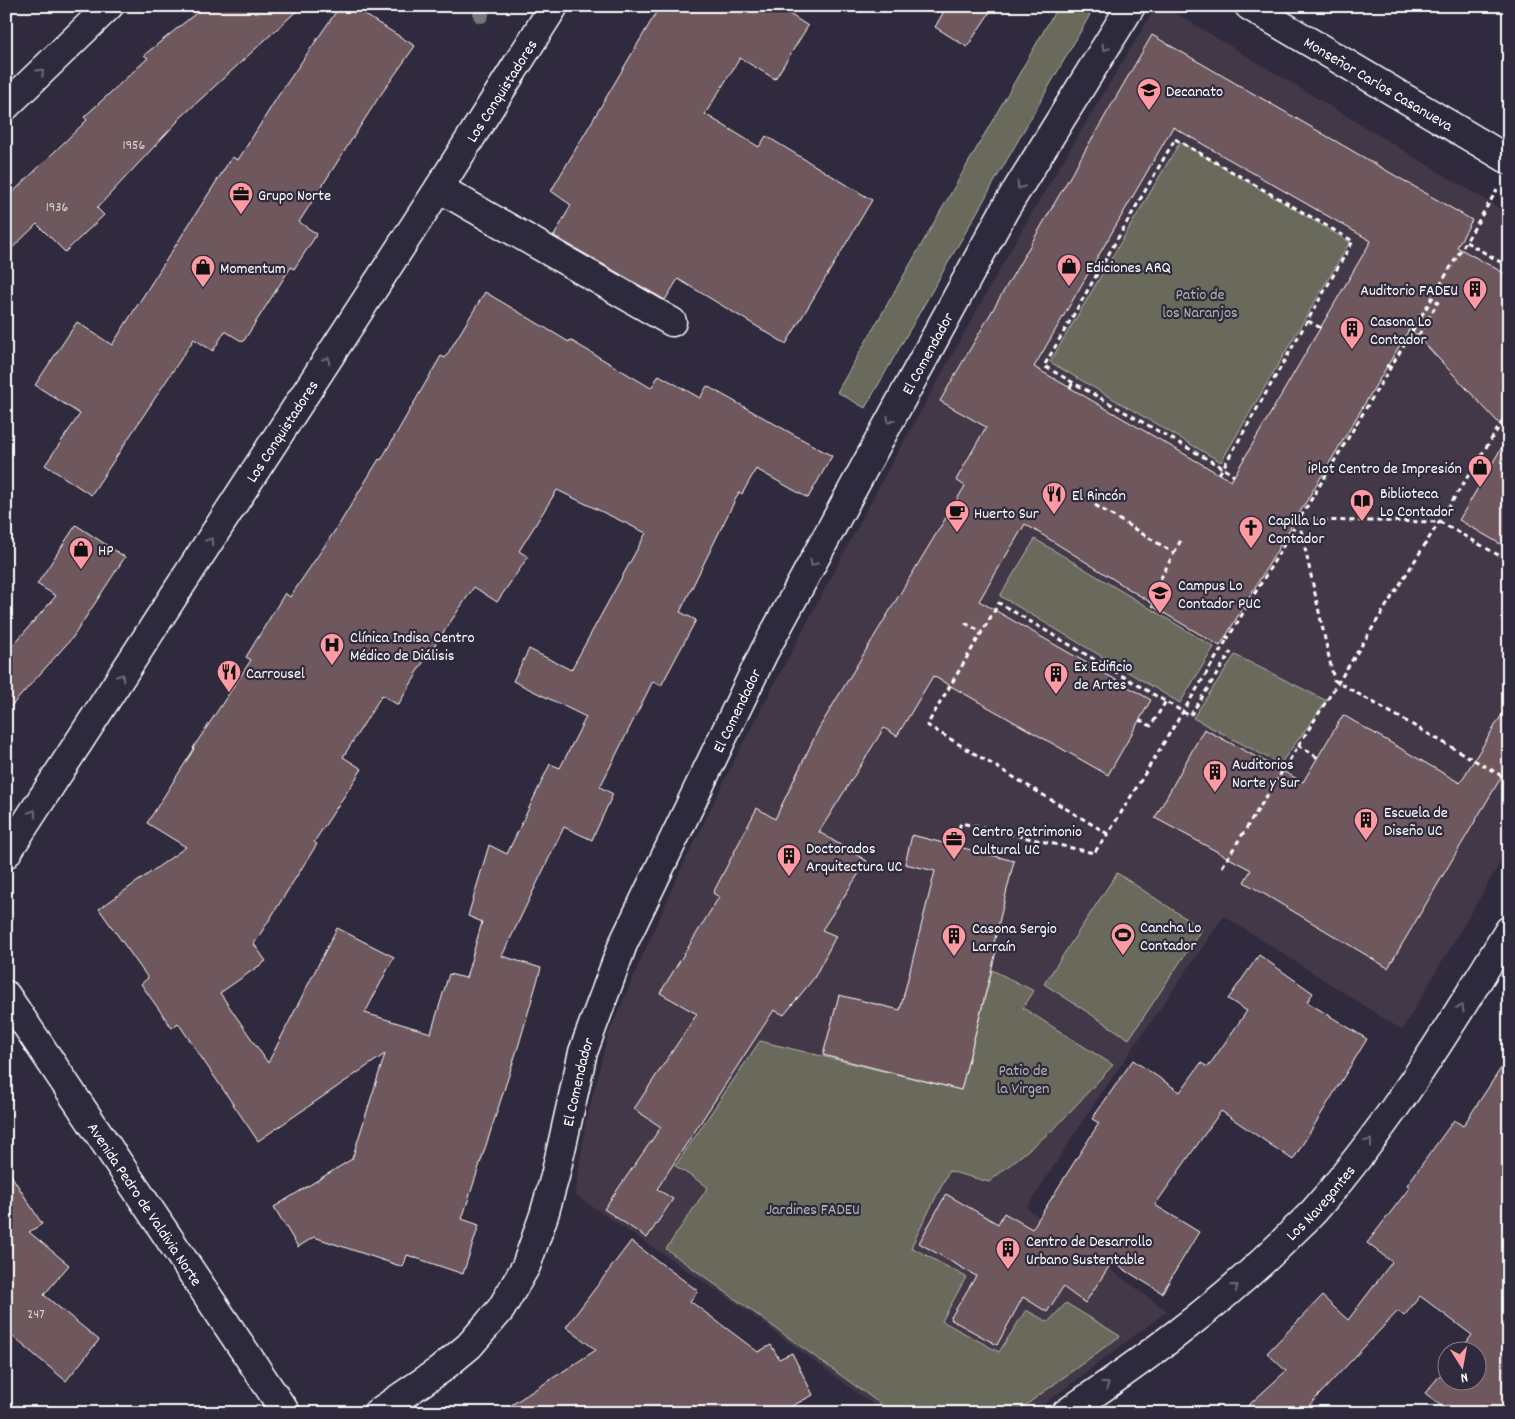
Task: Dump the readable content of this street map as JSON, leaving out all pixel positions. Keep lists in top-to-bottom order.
{
  "streets": {
    "street": [
      "Monseñor Carlos Casanueva",
      "Los Conquistadores",
      "El Comendador",
      "Los Navegantes",
      "Avenida Pedro de Valdivia Norte"
    ]
  },
  "one_way": ["Los Conquistadores", "El Comendador", "Los Navegantes"],
  "parks": ["Patio de los Naranjos", "Patio de la Virgen", "Jardines FADEU"],
  "places": {
    "school or university": ["Decanato", "Campus Lo Contador PUC"],
    "office": ["Grupo Norte", "Centro Patrimonio Cultural UC"],
    "shop": [
      "Ediciones ARQ",
      "Momentum",
      "iPlot Centro de Impresión",
      "HP"
    ],
    "building": [
      "Auditorio FADEU",
      "Casona Lo Contador",
      "Ex Edificio de Artes",
      "Auditorios Norte y Sur",
      "Escuela de Diseño UC",
      "Doctorados Arquitectura UC",
      "Casona Sergio Larraín",
      "Centro de Desarrollo Urbano Sustentable"
    ],
    "restaurant": ["El Rincón", "Carrousel"],
    "library": ["Biblioteca Lo Contador"],
    "cafe": ["Huerto Sur"],
    "church": ["Capilla Lo Contador"],
    "hospital": ["Clínica Indisa Centro Médico de Diálisis"],
    "sports": ["Cancha Lo Contador"]
  },
  "house_numbers": ["1956", "1936", "247"],
  "north": "bottom"
}
